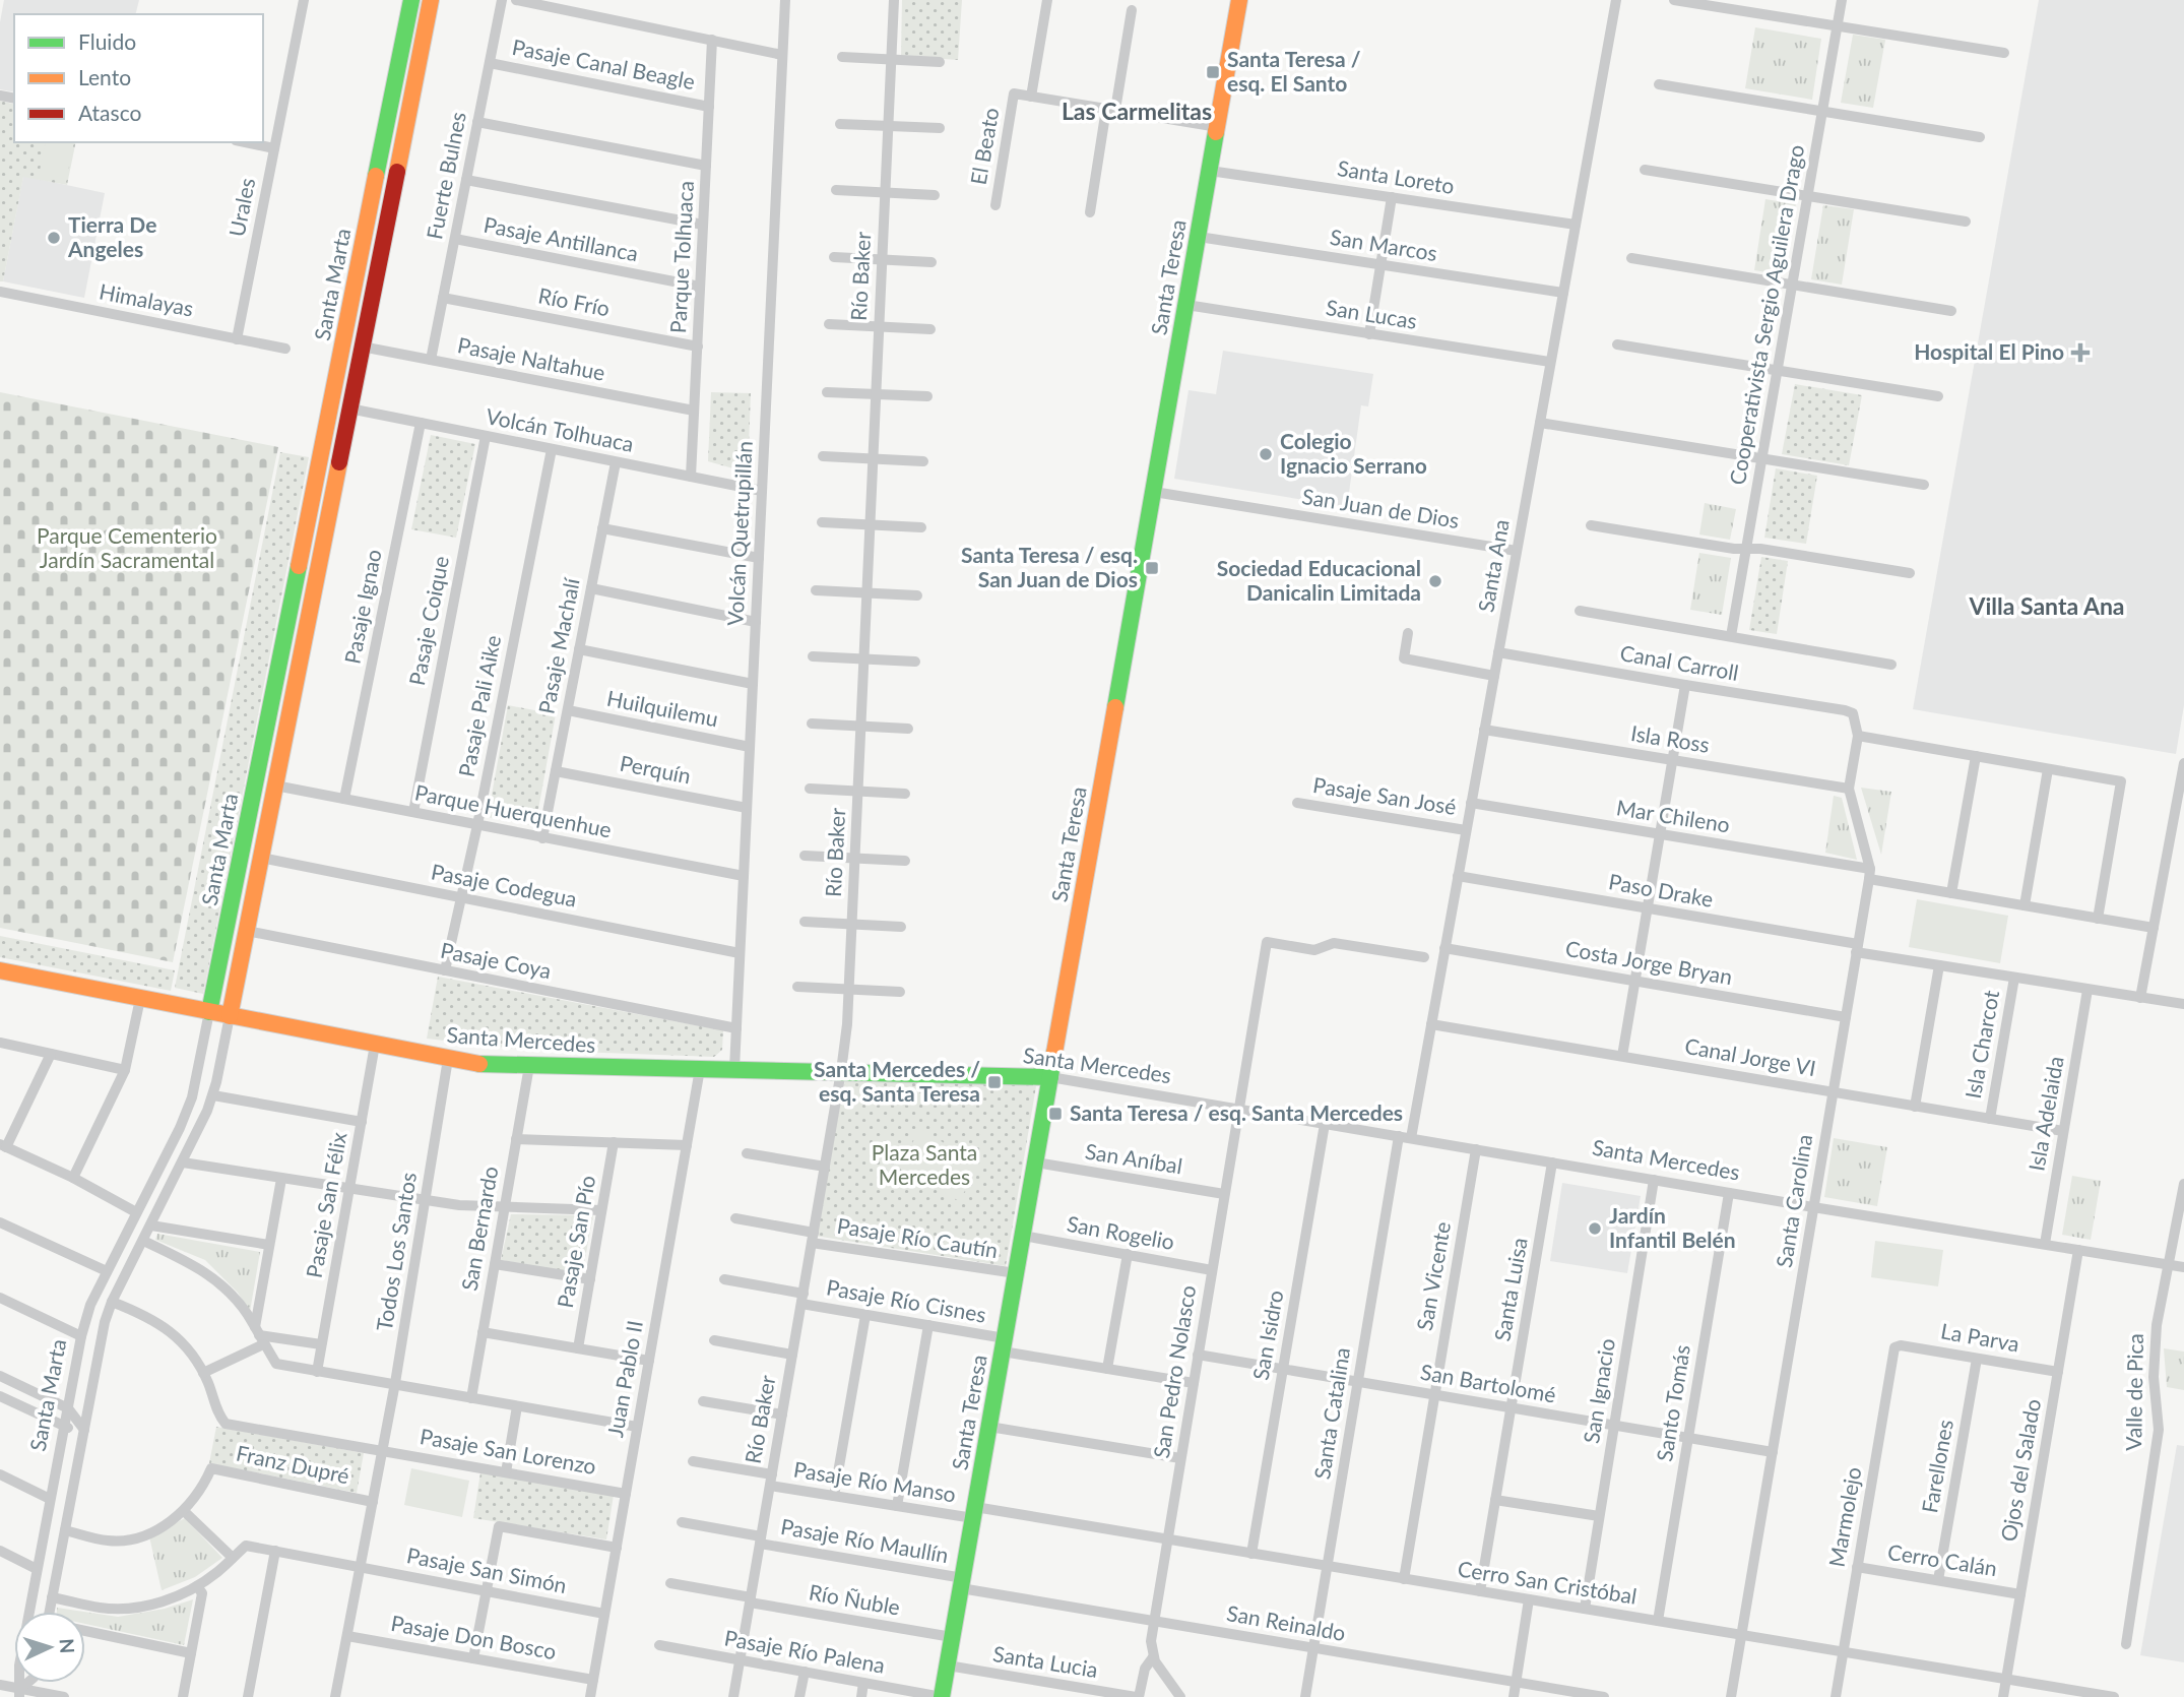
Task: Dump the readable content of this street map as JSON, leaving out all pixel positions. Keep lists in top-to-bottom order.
{
  "streets": {
    "street": [
      "Pasaje Canal Beagle",
      "El Beato",
      "Fuerte Bulnes",
      "Santa Loreto",
      "Urales",
      "Pasaje Antillanca",
      "San Marcos",
      "Parque Tolhuaca",
      "Río Baker",
      "Santa Teresa",
      "Santa Marta",
      "Himalayas",
      "Río Frío",
      "San Lucas",
      "Cooperativista Sergio Aguilera Drago",
      "Pasaje Naltahue",
      "Volcán Tolhuaca",
      "San Juan de Dios",
      "Volcán Quetrupillán",
      "Santa Ana",
      "Pasaje Ignao",
      "Pasaje Coique",
      "Pasaje Machalí",
      "Canal Carroll",
      "Pasaje Pali Aike",
      "Huilquilemu",
      "Isla Ross",
      "Perquín",
      "Pasaje San José",
      "Parque Huerquenhue",
      "Mar Chileno",
      "Pasaje Codegua",
      "Paso Drake",
      "Pasaje Coya",
      "Costa Jorge Bryan",
      "Santa Mercedes",
      "Isla Charcot",
      "Canal Jorge VI",
      "Isla Adelaida",
      "San Aníbal",
      "Santa Carolina",
      "Pasaje San Félix",
      "San Bernardo",
      "San Rogelio",
      "Pasaje Río Cautín",
      "Pasaje San Pío",
      "Todos Los Santos",
      "San Vicente",
      "Santa Luisa",
      "Pasaje Río Cisnes",
      "San Isidro",
      "La Parva",
      "San Pedro Nolasco",
      "Juan Pablo II",
      "San Bartolomé",
      "San Ignacio",
      "Valle de Pica",
      "Santo Tomás",
      "Santa Catalina",
      "Pasaje San Lorenzo",
      "Franz Dupré",
      "Farellones",
      "Ojos del Salado",
      "Pasaje Río Manso",
      "Marmolejo",
      "Pasaje Río Maullín",
      "Cerro Calán",
      "Pasaje San Simón",
      "Cerro San Cristóbal",
      "Río Ñuble",
      "San Reinaldo",
      "Pasaje Don Bosco",
      "Pasaje Río Palena",
      "Santa Lucia"
    ]
  },
  "crossings": [
    ["Pasaje Canal Beagle", "Fuerte Bulnes"],
    ["Pasaje Canal Beagle", "Parque Tolhuaca"],
    ["Fuerte Bulnes", "Pasaje Antillanca"],
    ["Fuerte Bulnes", "Río Frío"],
    ["Fuerte Bulnes", "Pasaje Naltahue"],
    ["Santa Loreto", "Santa Teresa"],
    ["Santa Loreto", "Santa Ana"],
    ["Urales", "Himalayas"],
    ["Pasaje Antillanca", "Parque Tolhuaca"],
    ["San Marcos", "Santa Teresa"],
    ["San Marcos", "Santa Ana"],
    ["Parque Tolhuaca", "Río Frío"],
    ["Parque Tolhuaca", "Pasaje Naltahue"],
    ["Parque Tolhuaca", "Volcán Tolhuaca"],
    ["Río Baker", "Santa Mercedes"],
    ["Río Baker", "Pasaje Río Cautín"],
    ["Río Baker", "Pasaje Río Cisnes"],
    ["Río Baker", "Pasaje Río Manso"],
    ["Río Baker", "Pasaje Río Maullín"],
    ["Río Baker", "Río Ñuble"],
    ["Río Baker", "Pasaje Río Palena"],
    ["Santa Teresa", "San Lucas"],
    ["Santa Teresa", "San Juan de Dios"],
    ["Santa Teresa", "Santa Mercedes"],
    ["Santa Teresa", "San Aníbal"],
    ["Santa Teresa", "San Rogelio"],
    ["Santa Teresa", "Pasaje Río Cautín"],
    ["Santa Teresa", "Pasaje Río Cisnes"],
    ["Santa Teresa", "Pasaje Río Manso"],
    ["Santa Teresa", "Pasaje Río Maullín"],
    ["Santa Teresa", "Cerro San Cristóbal"],
    ["Santa Teresa", "Río Ñuble"],
    ["Santa Teresa", "San Reinaldo"],
    ["Santa Teresa", "Pasaje Río Palena"],
    ["Santa Teresa", "Santa Lucia"],
    ["Santa Marta", "Pasaje Naltahue"],
    ["Santa Marta", "Volcán Tolhuaca"],
    ["Santa Marta", "Parque Huerquenhue"],
    ["Santa Marta", "Pasaje Codegua"],
    ["Santa Marta", "Pasaje Coya"],
    ["Santa Marta", "Santa Mercedes"],
    ["Santa Marta", "Franz Dupré"],
    ["San Lucas", "Santa Ana"],
    ["Volcán Tolhuaca", "Volcán Quetrupillán"],
    ["Volcán Tolhuaca", "Pasaje Ignao"],
    ["Volcán Tolhuaca", "Pasaje Coique"],
    ["Volcán Tolhuaca", "Pasaje Machalí"],
    ["Volcán Tolhuaca", "Pasaje Pali Aike"],
    ["San Juan de Dios", "Santa Ana"],
    ["Volcán Quetrupillán", "Huilquilemu"],
    ["Volcán Quetrupillán", "Perquín"],
    ["Volcán Quetrupillán", "Parque Huerquenhue"],
    ["Volcán Quetrupillán", "Pasaje Codegua"],
    ["Volcán Quetrupillán", "Pasaje Coya"],
    ["Volcán Quetrupillán", "Santa Mercedes"],
    ["Santa Ana", "Canal Carroll"],
    ["Santa Ana", "Isla Ross"],
    ["Santa Ana", "Pasaje San José"],
    ["Santa Ana", "Mar Chileno"],
    ["Santa Ana", "Paso Drake"],
    ["Santa Ana", "Costa Jorge Bryan"],
    ["Santa Ana", "Santa Mercedes"],
    ["Santa Ana", "Canal Jorge VI"],
    ["Santa Ana", "Santa Catalina"],
    ["Pasaje Ignao", "Parque Huerquenhue"],
    ["Pasaje Coique", "Parque Huerquenhue"],
    ["Pasaje Machalí", "Huilquilemu"],
    ["Pasaje Machalí", "Perquín"],
    ["Pasaje Machalí", "Parque Huerquenhue"],
    ["Canal Carroll", "Santa Carolina"],
    ["Pasaje Pali Aike", "Parque Huerquenhue"],
    ["Pasaje Pali Aike", "Pasaje Codegua"],
    ["Pasaje Pali Aike", "Pasaje Coya"],
    ["Isla Ross", "Santa Carolina"],
    ["Mar Chileno", "Santa Carolina"],
    ["Paso Drake", "Isla Charcot"],
    ["Paso Drake", "Isla Adelaida"],
    ["Paso Drake", "Santa Carolina"],
    ["Costa Jorge Bryan", "Santa Carolina"],
    ["Santa Mercedes", "Isla Adelaida"],
    ["Santa Mercedes", "Santa Carolina"],
    ["Santa Mercedes", "Pasaje San Félix"],
    ["Santa Mercedes", "San Bernardo"],
    ["Santa Mercedes", "Todos Los Santos"],
    ["Santa Mercedes", "San Vicente"],
    ["Santa Mercedes", "Santa Luisa"],
    ["Santa Mercedes", "San Isidro"],
    ["Santa Mercedes", "San Pedro Nolasco"],
    ["Santa Mercedes", "Juan Pablo II"],
    ["Santa Mercedes", "San Ignacio"],
    ["Santa Mercedes", "Valle de Pica"],
    ["Santa Mercedes", "Santo Tomás"],
    ["Santa Mercedes", "Santa Catalina"],
    ["Santa Mercedes", "Ojos del Salado"],
    ["Isla Charcot", "Canal Jorge VI"],
    ["Canal Jorge VI", "Isla Adelaida"],
    ["Canal Jorge VI", "Santa Carolina"],
    ["San Aníbal", "San Pedro Nolasco"],
    ["Santa Carolina", "San Bartolomé"],
    ["Santa Carolina", "Cerro San Cristóbal"],
    ["San Rogelio", "San Pedro Nolasco"],
    ["Todos Los Santos", "Pasaje San Lorenzo"],
    ["Todos Los Santos", "Franz Dupré"],
    ["Todos Los Santos", "Pasaje San Simón"],
    ["Todos Los Santos", "Pasaje Don Bosco"],
    ["San Vicente", "San Bartolomé"],
    ["San Vicente", "Cerro San Cristóbal"],
    ["Santa Luisa", "San Bartolomé"],
    ["Santa Luisa", "Cerro San Cristóbal"],
    ["Pasaje Río Cisnes", "San Pedro Nolasco"],
    ["San Isidro", "San Bartolomé"],
    ["San Isidro", "Cerro San Cristóbal"],
    ["La Parva", "Farellones"],
    ["La Parva", "Ojos del Salado"],
    ["La Parva", "Marmolejo"],
    ["San Pedro Nolasco", "San Bartolomé"],
    ["San Pedro Nolasco", "Cerro San Cristóbal"],
    ["San Pedro Nolasco", "San Reinaldo"],
    ["San Pedro Nolasco", "Santa Lucia"],
    ["Juan Pablo II", "Pasaje San Lorenzo"],
    ["Juan Pablo II", "Pasaje San Simón"],
    ["Juan Pablo II", "Pasaje Don Bosco"],
    ["San Bartolomé", "San Ignacio"],
    ["San Bartolomé", "Santo Tomás"],
    ["San Bartolomé", "Santa Catalina"],
    ["San Ignacio", "Cerro San Cristóbal"],
    ["Santo Tomás", "Cerro San Cristóbal"],
    ["Santa Catalina", "Cerro San Cristóbal"],
    ["Santa Catalina", "San Reinaldo"],
    ["Farellones", "Cerro Calán"],
    ["Ojos del Salado", "Cerro Calán"],
    ["Ojos del Salado", "Cerro San Cristóbal"],
    ["Pasaje Río Manso", "Cerro San Cristóbal"],
    ["Marmolejo", "Cerro Calán"],
    ["Marmolejo", "Cerro San Cristóbal"],
    ["Pasaje Río Maullín", "San Reinaldo"]
  ],
  "districts": ["Las Carmelitas", "Villa Santa Ana"],
  "parks": ["Parque Cementerio Jardín Sacramental", "Plaza Santa Mercedes"],
  "places": {
    "transit": [
      "Santa Teresa / esq. El Santo",
      "Santa Teresa / esq. San Juan de Dios",
      "Santa Mercedes / esq. Santa Teresa",
      "Santa Teresa / esq. Santa Mercedes"
    ],
    "other": [
      "Tierra De Angeles",
      "Colegio Ignacio Serrano",
      "Sociedad Educacional Danicalin Limitada",
      "Jardín Infantil Belén"
    ],
    "health": ["Hospital El Pino"]
  },
  "legend": ["Fluido", "Lento", "Atasco"],
  "north": "right"
}
